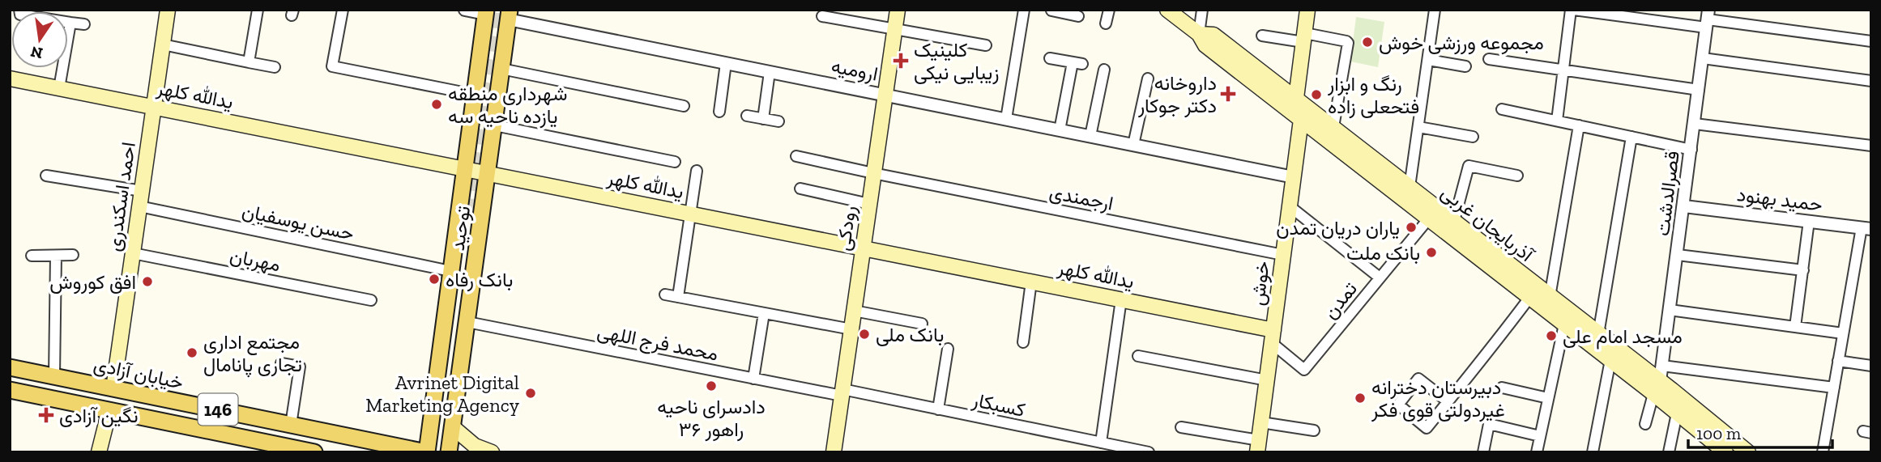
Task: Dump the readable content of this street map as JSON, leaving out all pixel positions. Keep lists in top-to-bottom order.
{
  "streets": {
    "main road": [
      "یدالله کلهر",
      "احمد اسکندری",
      "آذربایجان غربی",
      "توحید",
      "رودکی",
      "خوش",
      "خیابان آزادی",
      "146"
    ],
    "street": [
      "ارومیه",
      "قصرالدشت",
      "ارجمندی",
      "حمید بهنود",
      "حسن یوسفیان",
      "مهربان",
      "تمدن",
      "محمد فرج اللهی",
      "کسبکار"
    ]
  },
  "crossings": [
    ["ارومیه", "توحید"],
    ["ارومیه", "رودکی"],
    ["ارومیه", "خوش"],
    ["یدالله کلهر", "احمد اسکندری"],
    ["یدالله کلهر", "توحید"],
    ["یدالله کلهر", "رودکی"],
    ["یدالله کلهر", "خوش"],
    ["یدالله کلهر", "تمدن"],
    ["قصرالدشت", "حمید بهنود"],
    ["قصرالدشت", "آذربایجان غربی"],
    ["احمد اسکندری", "حسن یوسفیان"],
    ["احمد اسکندری", "مهربان"],
    ["احمد اسکندری", "خیابان آزادی"],
    ["ارجمندی", "رودکی"],
    ["ارجمندی", "خوش"],
    ["حسن یوسفیان", "توحید"],
    ["آذربایجان غربی", "خوش"],
    ["آذربایجان غربی", "تمدن"],
    ["توحید", "محمد فرج اللهی"],
    ["توحید", "خیابان آزادی"],
    ["رودکی", "محمد فرج اللهی"],
    ["رودکی", "کسبکار"],
    ["خوش", "تمدن"],
    ["محمد فرج اللهی", "کسبکار"]
  ],
  "places": {
    "other": [
      "مجموعه ورزشی خوش",
      "رنگ و ابزار فتحعلی زاده",
      "شهرداری منطقه یازده ناحیه سه",
      "یاران دریان تمدن",
      "بانک ملت",
      "بانک رفاه",
      "افق کوروش",
      "بانک ملی",
      "مسجد امام علی",
      "مجتمع اداری تجاری پانامال",
      "دادسرای ناحیه ۳۶ راهور",
      "Avrinet Digital Marketing Agency",
      "دبيرستان دخترانه غيردولتی قوی فکر"
    ],
    "health": ["کلینیک زیبایی نیکی", "داروخانه دکتر جوکار", "نگین آزادی"]
  },
  "scale_bar": "100 m",
  "north": "bottom"
}
